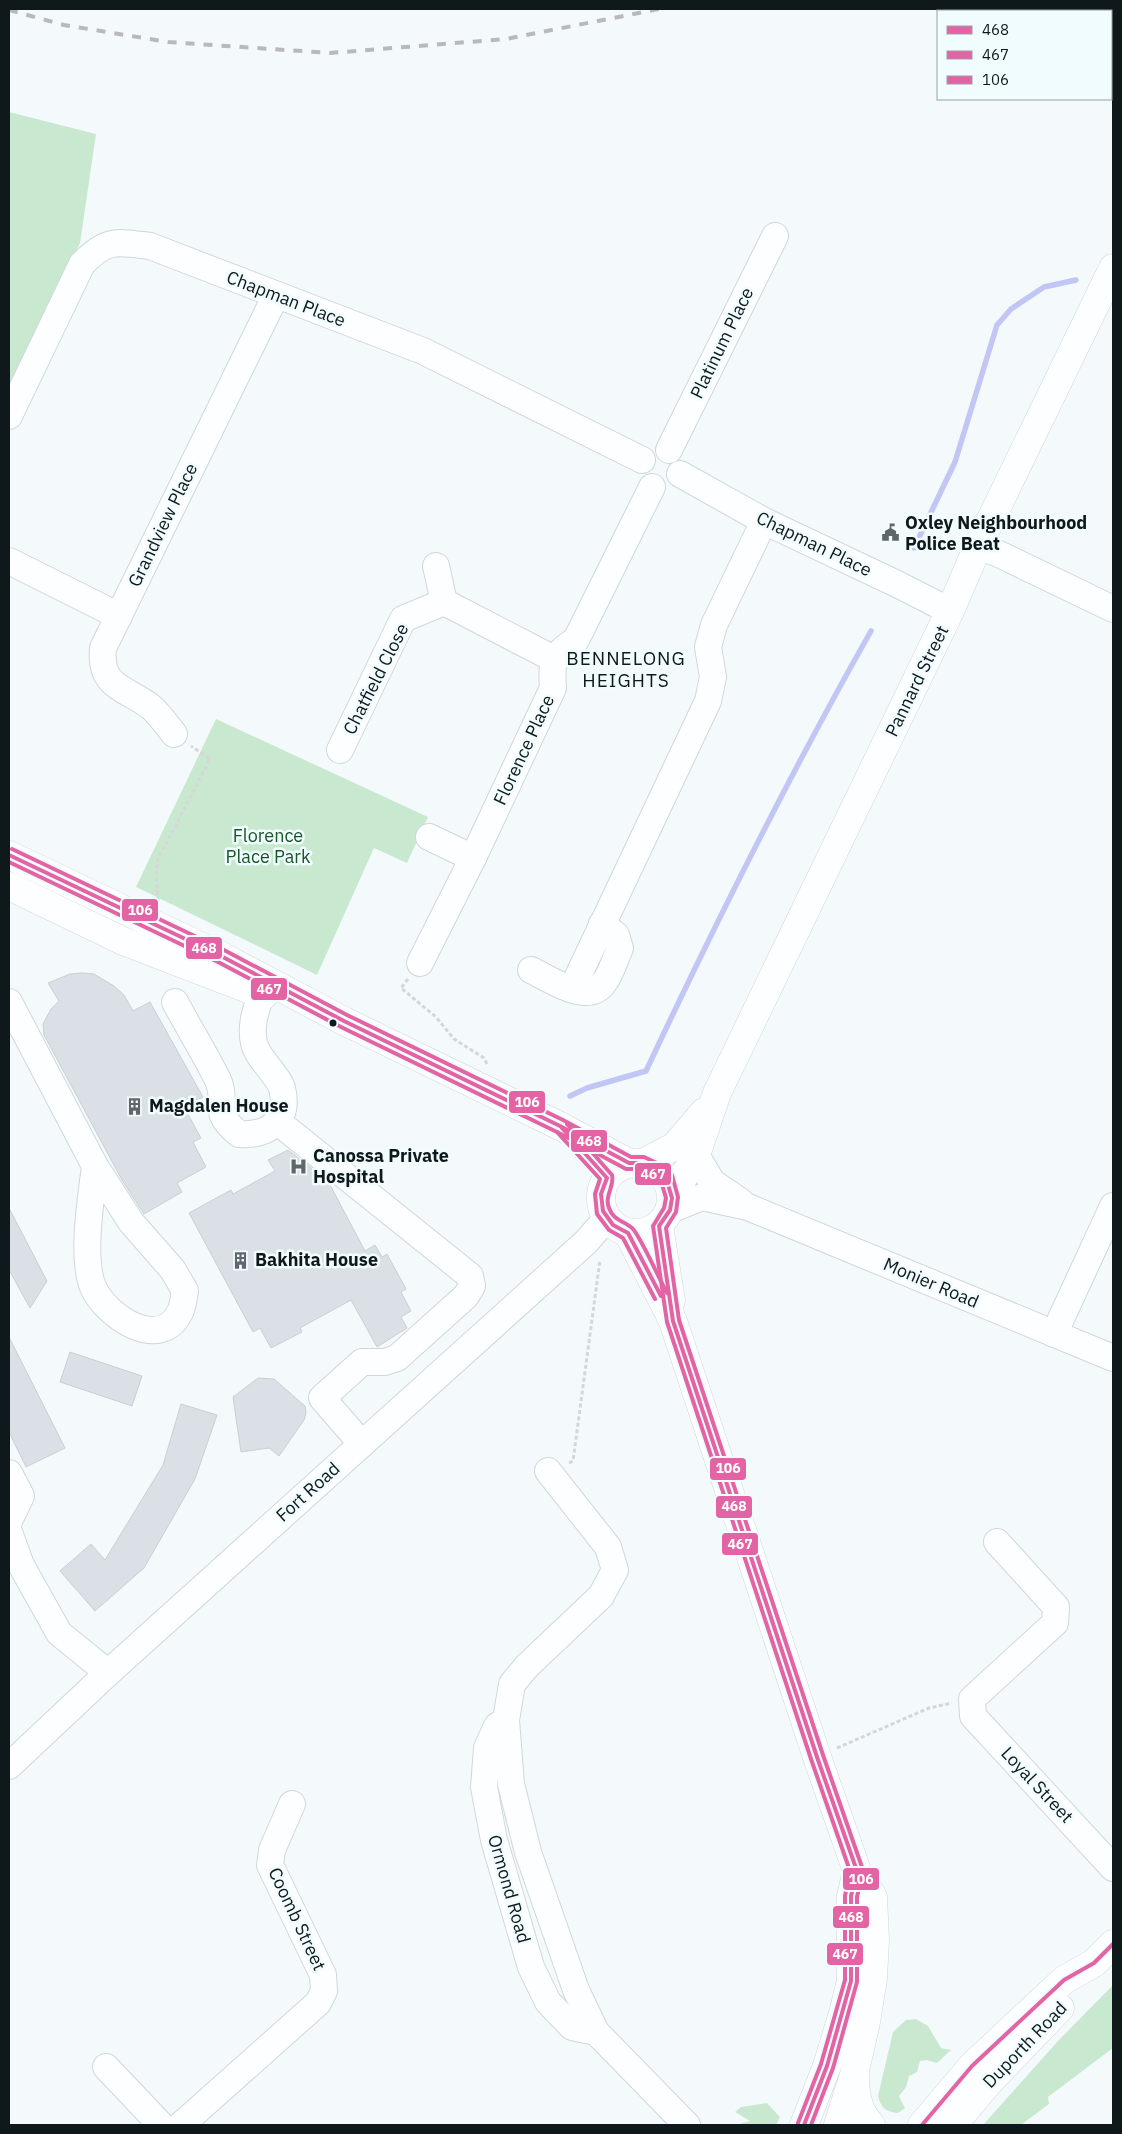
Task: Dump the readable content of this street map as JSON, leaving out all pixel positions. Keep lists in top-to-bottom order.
{
  "streets": {
    "main road": ["Pannard Street", "Duporth Road"],
    "street": [
      "Chapman Place",
      "Platinum Place",
      "Grandview Place",
      "Chatfield Close",
      "Florence Place",
      "Monier Road",
      "Fort Road",
      "Loyal Street",
      "Ormond Road",
      "Coomb Street"
    ]
  },
  "crossings": [
    ["Chapman Place", "Platinum Place"],
    ["Chapman Place", "Grandview Place"],
    ["Chapman Place", "Pannard Street"],
    ["Pannard Street", "Monier Road"],
    ["Pannard Street", "Fort Road"],
    ["Monier Road", "Fort Road"]
  ],
  "districts": ["BENNELONG HEIGHTS"],
  "parks": ["Florence Place Park"],
  "places": {
    "public building": ["Oxley Neighbourhood Police Beat"],
    "building": ["Magdalen House", "Bakhita House"],
    "hospital": ["Canossa Private Hospital"]
  },
  "lines": ["transit line 106", "transit line 468", "transit line 467"],
  "legend": ["468", "467", "106"]
}
